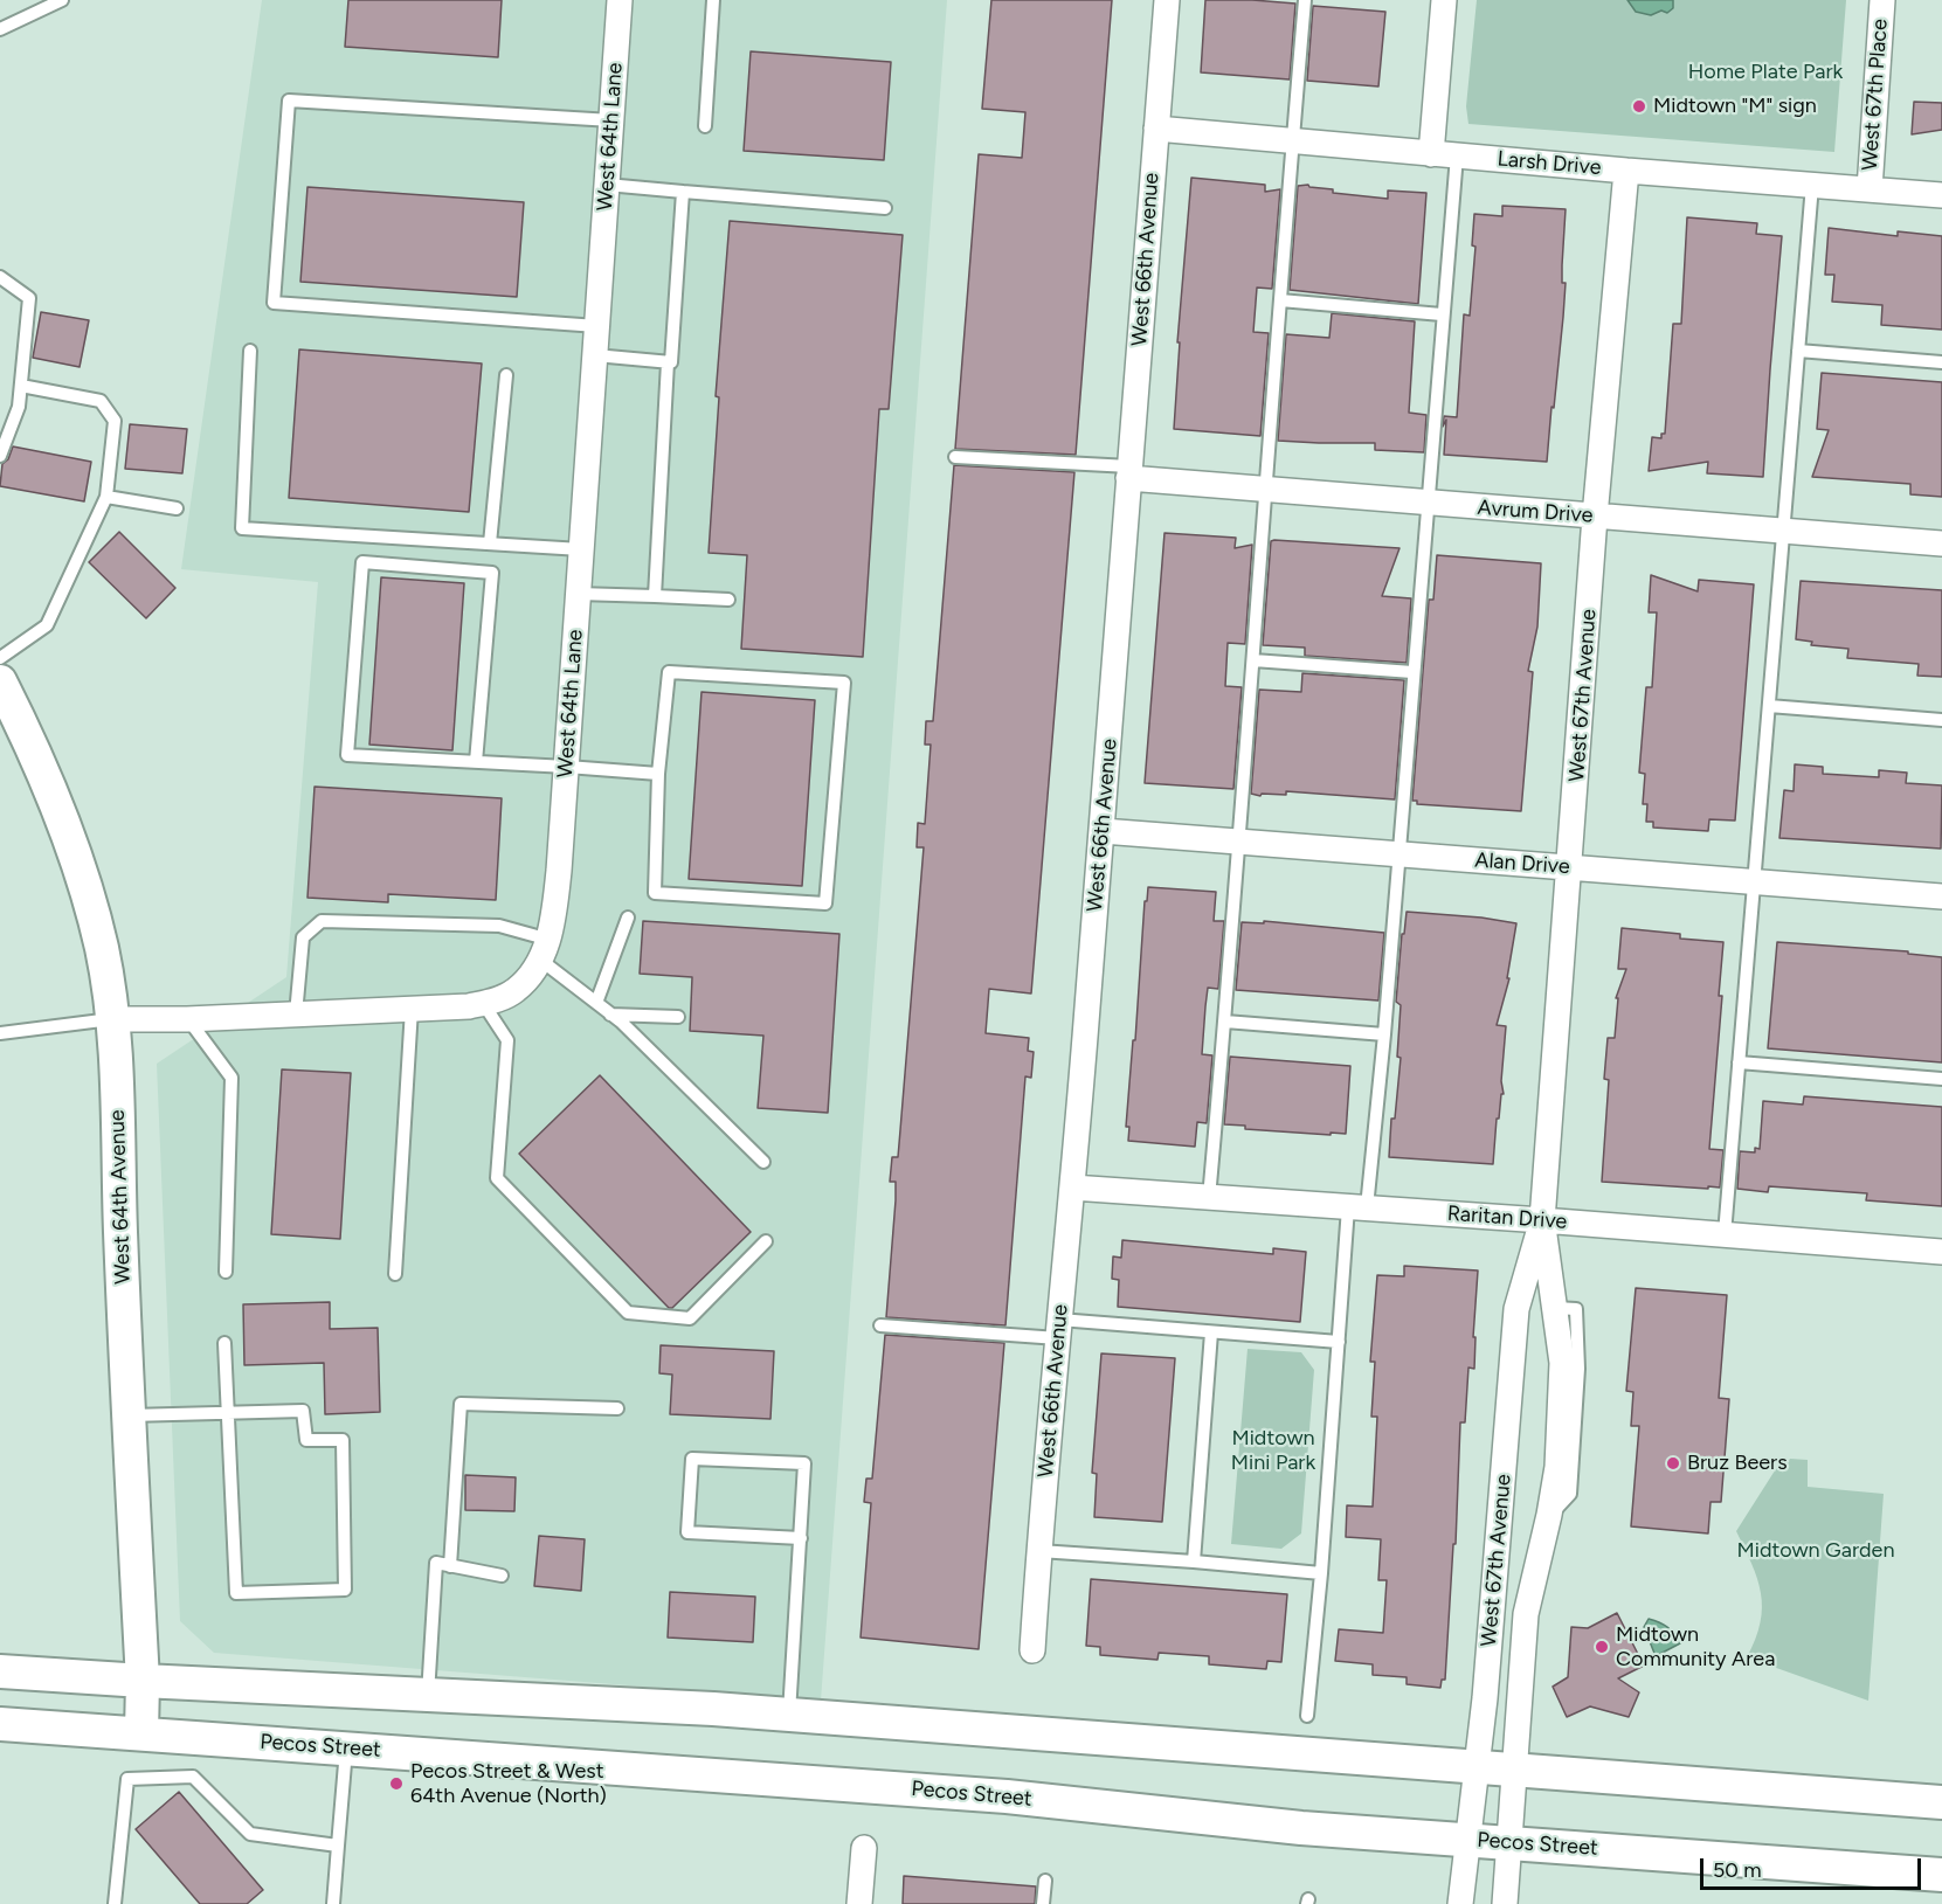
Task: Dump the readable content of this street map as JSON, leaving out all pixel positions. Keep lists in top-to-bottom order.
{
  "streets": {
    "main road": ["West 64th Avenue", "Pecos Street"],
    "street": [
      "West 67th Place",
      "West 64th Lane",
      "Larsh Drive",
      "West 66th Avenue",
      "Avrum Drive",
      "West 67th Avenue",
      "Alan Drive",
      "Raritan Drive"
    ]
  },
  "crossings": [
    ["West 67th Place", "Larsh Drive"],
    ["Larsh Drive", "West 66th Avenue"],
    ["Larsh Drive", "West 67th Avenue"],
    ["West 66th Avenue", "Avrum Drive"],
    ["West 66th Avenue", "Alan Drive"],
    ["West 66th Avenue", "Raritan Drive"],
    ["Avrum Drive", "West 67th Avenue"],
    ["West 67th Avenue", "Alan Drive"],
    ["West 67th Avenue", "Raritan Drive"],
    ["West 67th Avenue", "Pecos Street"],
    ["West 64th Avenue", "Pecos Street"]
  ],
  "parks": ["Home Plate Park", "Midtown Mini Park", "Midtown Garden"],
  "places": [
    "Midtown \"M\" sign",
    "Bruz Beers",
    "Midtown Community Area",
    "Pecos Street & West 64th Avenue (North)"
  ],
  "scale_bar": "50 m"
}
